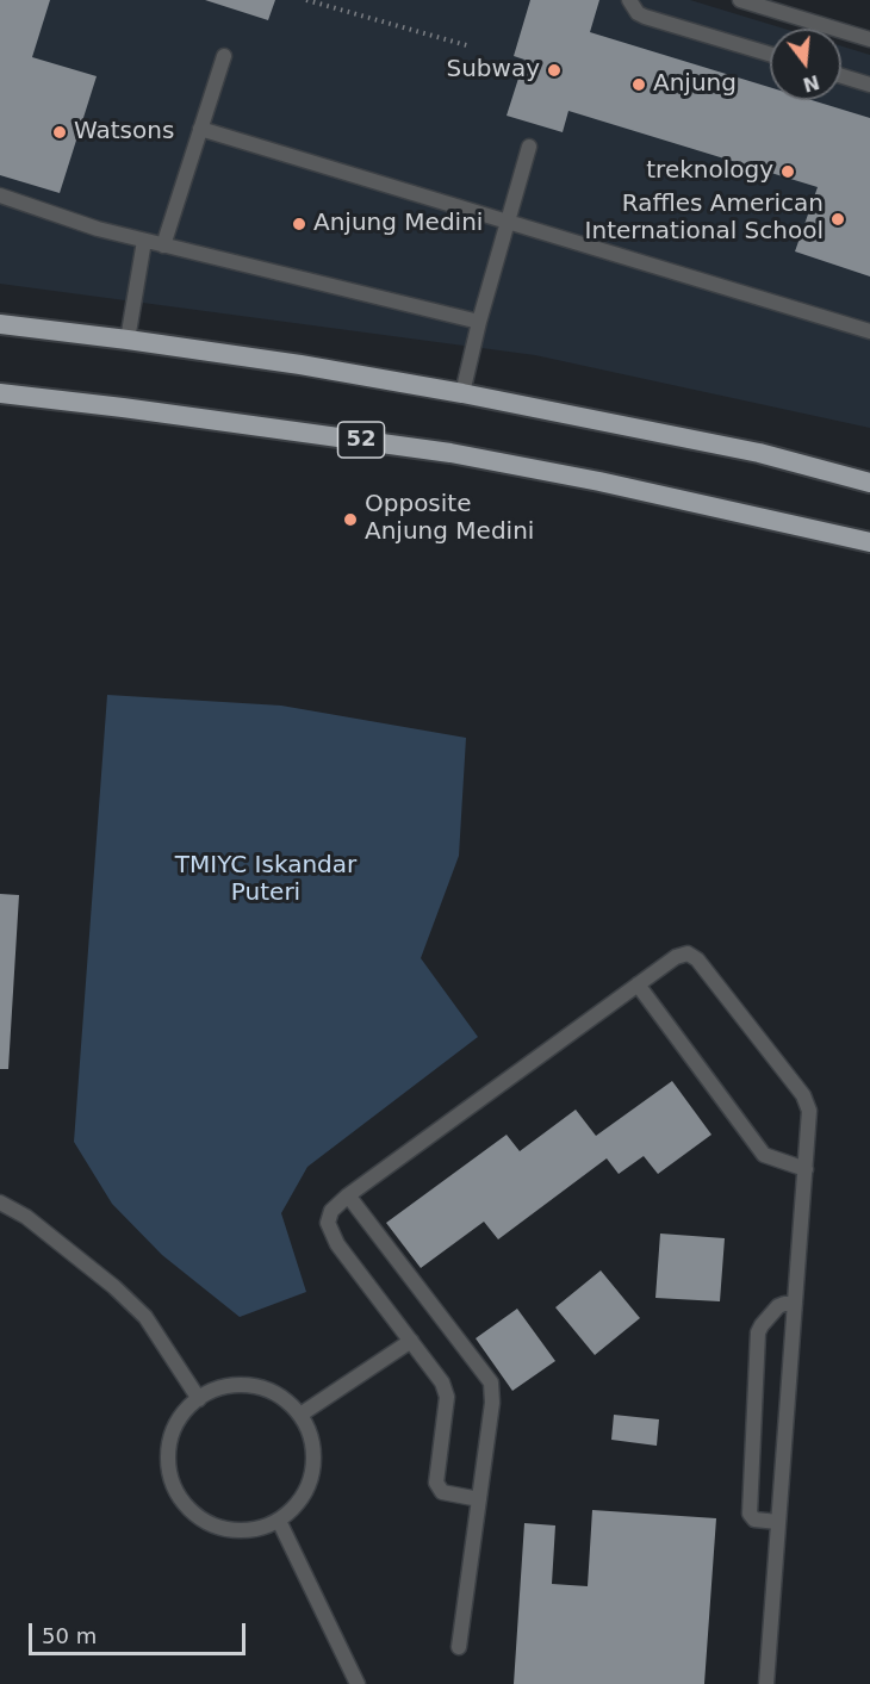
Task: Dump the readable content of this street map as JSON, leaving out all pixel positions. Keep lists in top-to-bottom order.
{
  "streets": {
    "highway": ["52"]
  },
  "parks": ["TMIYC Iskandar Puteri"],
  "places": [
    "Subway",
    "Anjung",
    "Watsons",
    "treknology",
    "Raffles American International School",
    "Anjung Medini",
    "Opposite Anjung Medini"
  ],
  "scale_bar": "50 m",
  "north": "bottom"
}
